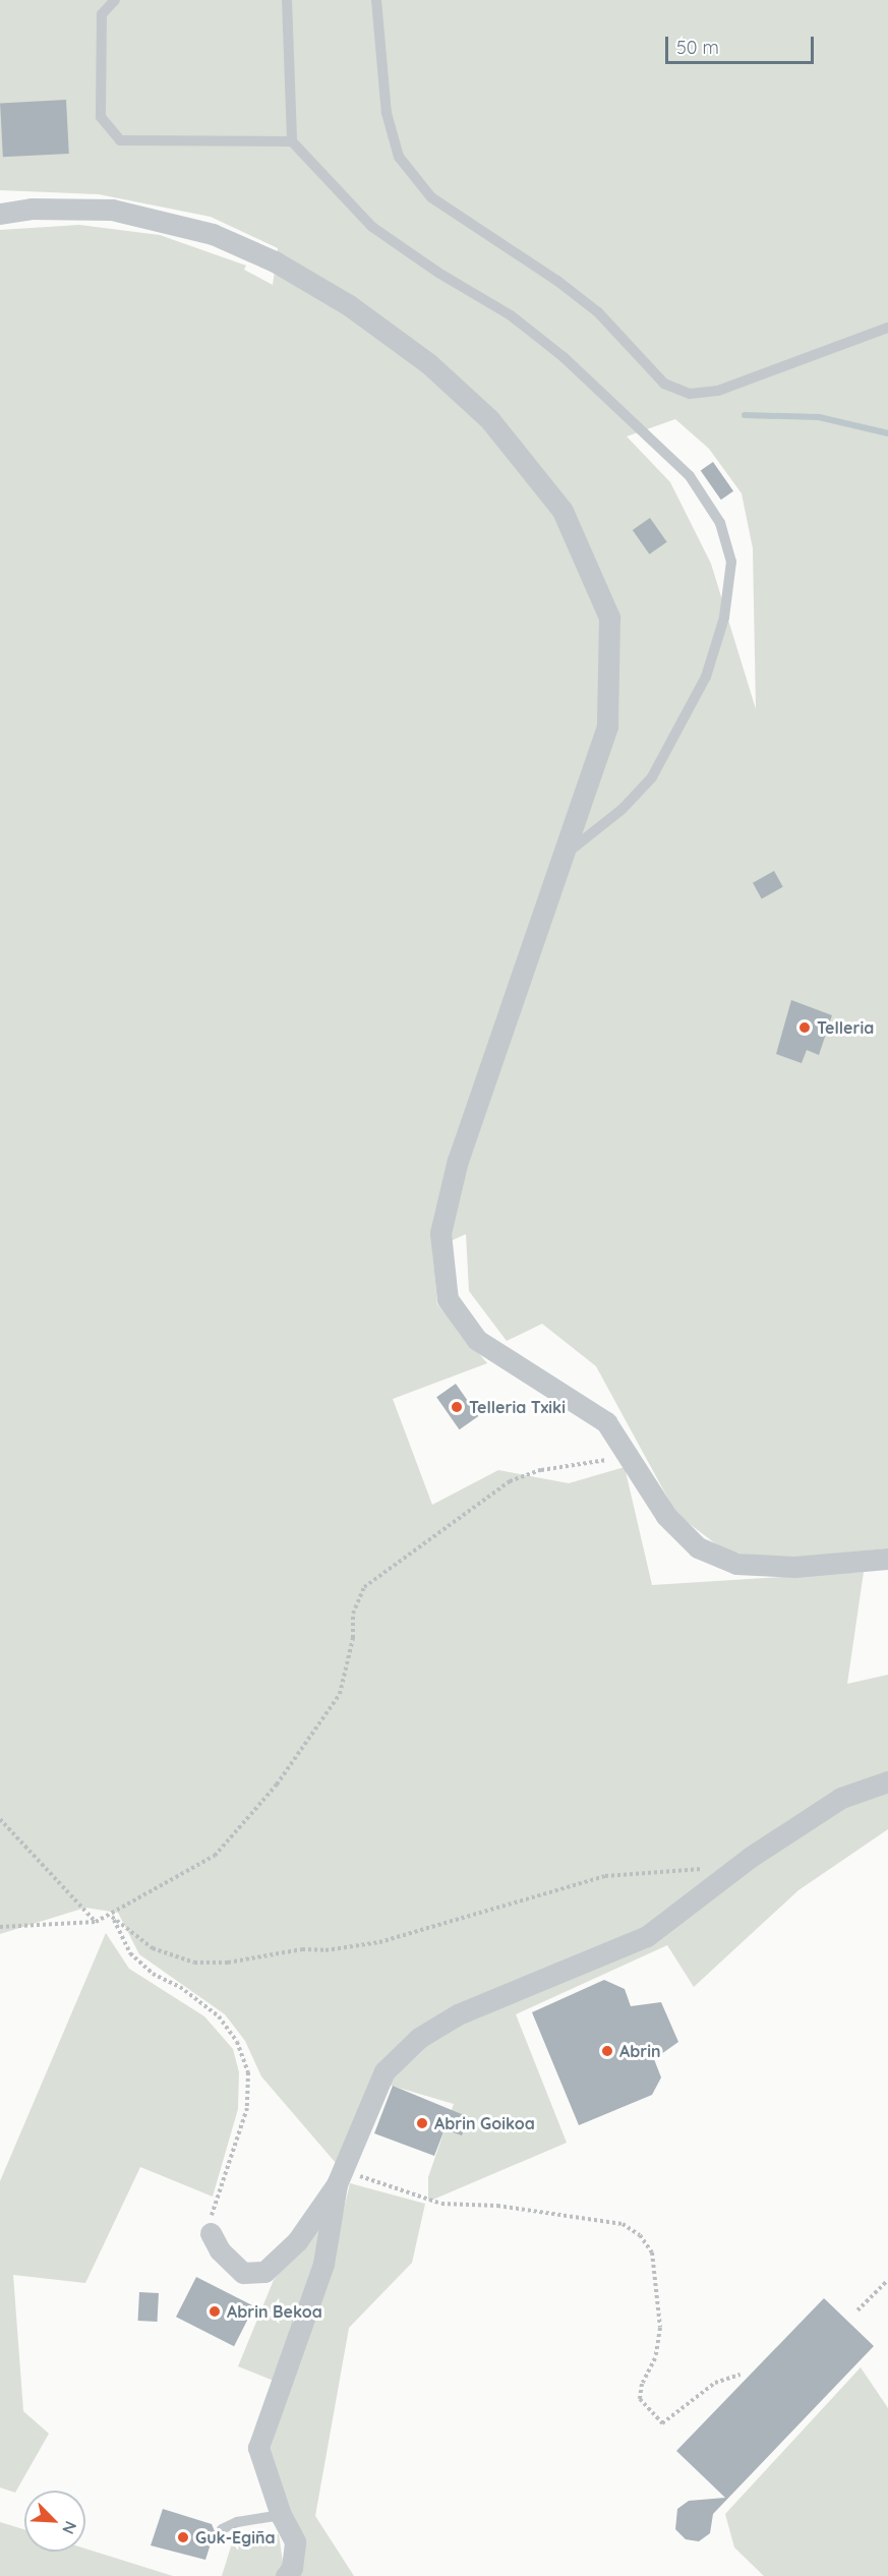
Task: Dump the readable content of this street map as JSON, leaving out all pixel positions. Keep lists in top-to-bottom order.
{
  "places": [
    "Telleria",
    "Telleria Txiki",
    "Abrin",
    "Abrin Goikoa",
    "Abrin Bekoa",
    "Guk-Egiña"
  ],
  "scale_bar": "50 m",
  "north": "bottom right"
}
